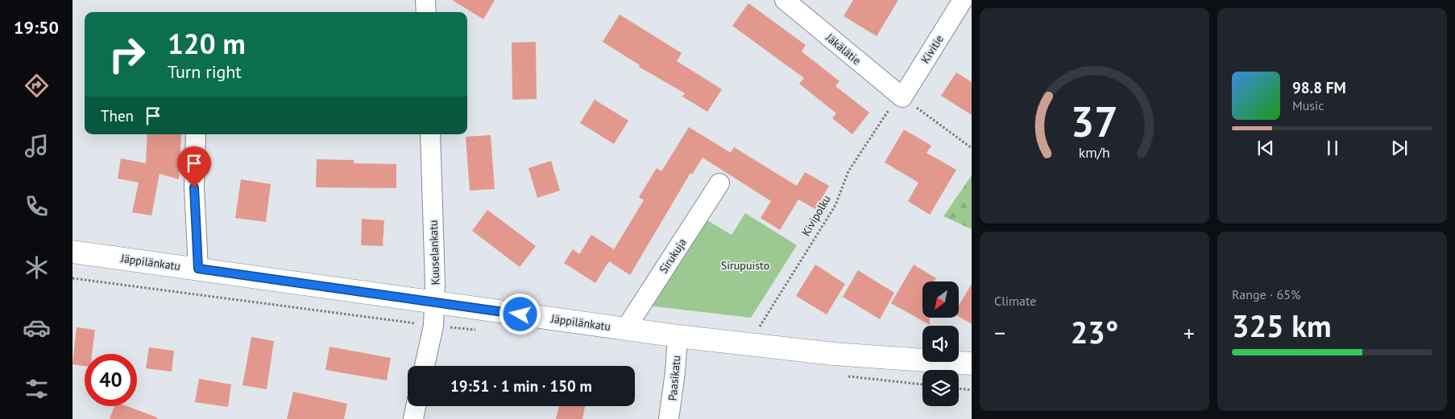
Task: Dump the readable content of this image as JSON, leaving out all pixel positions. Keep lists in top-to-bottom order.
{
  "streets": {
    "street": [
      "Jäkälätie",
      "Kivitie",
      "Kuuselankatu",
      "Sirukuja",
      "Jäppilänkatu",
      "Paasikatu"
    ],
    "path": ["Kivipolku"]
  },
  "crossings": [
    ["Jäkälätie", "Kivitie"],
    ["Jäkälätie", "Kivipolku"],
    ["Kivitie", "Kivipolku"],
    ["Kuuselankatu", "Jäppilänkatu"],
    ["Sirukuja", "Jäppilänkatu"],
    ["Jäppilänkatu", "Paasikatu"]
  ],
  "parks": ["Sirupuisto"],
  "north": "bottom left",
  "page": {
    "tabs": "19:50",
    "turn": ["120 m", "Turn right"],
    "song": ["98.8 FM", "Music"],
    "then": "Then",
    "tile": [
      "Climate",
      ["Range · 65%", "325 km"]
    ],
    "heat": ["−", "23°", "+"],
    "limit": "40",
    "trip": "19:51 · 1 min · 150 m",
    "gauge": ["37", "km/h"]
  }
}
